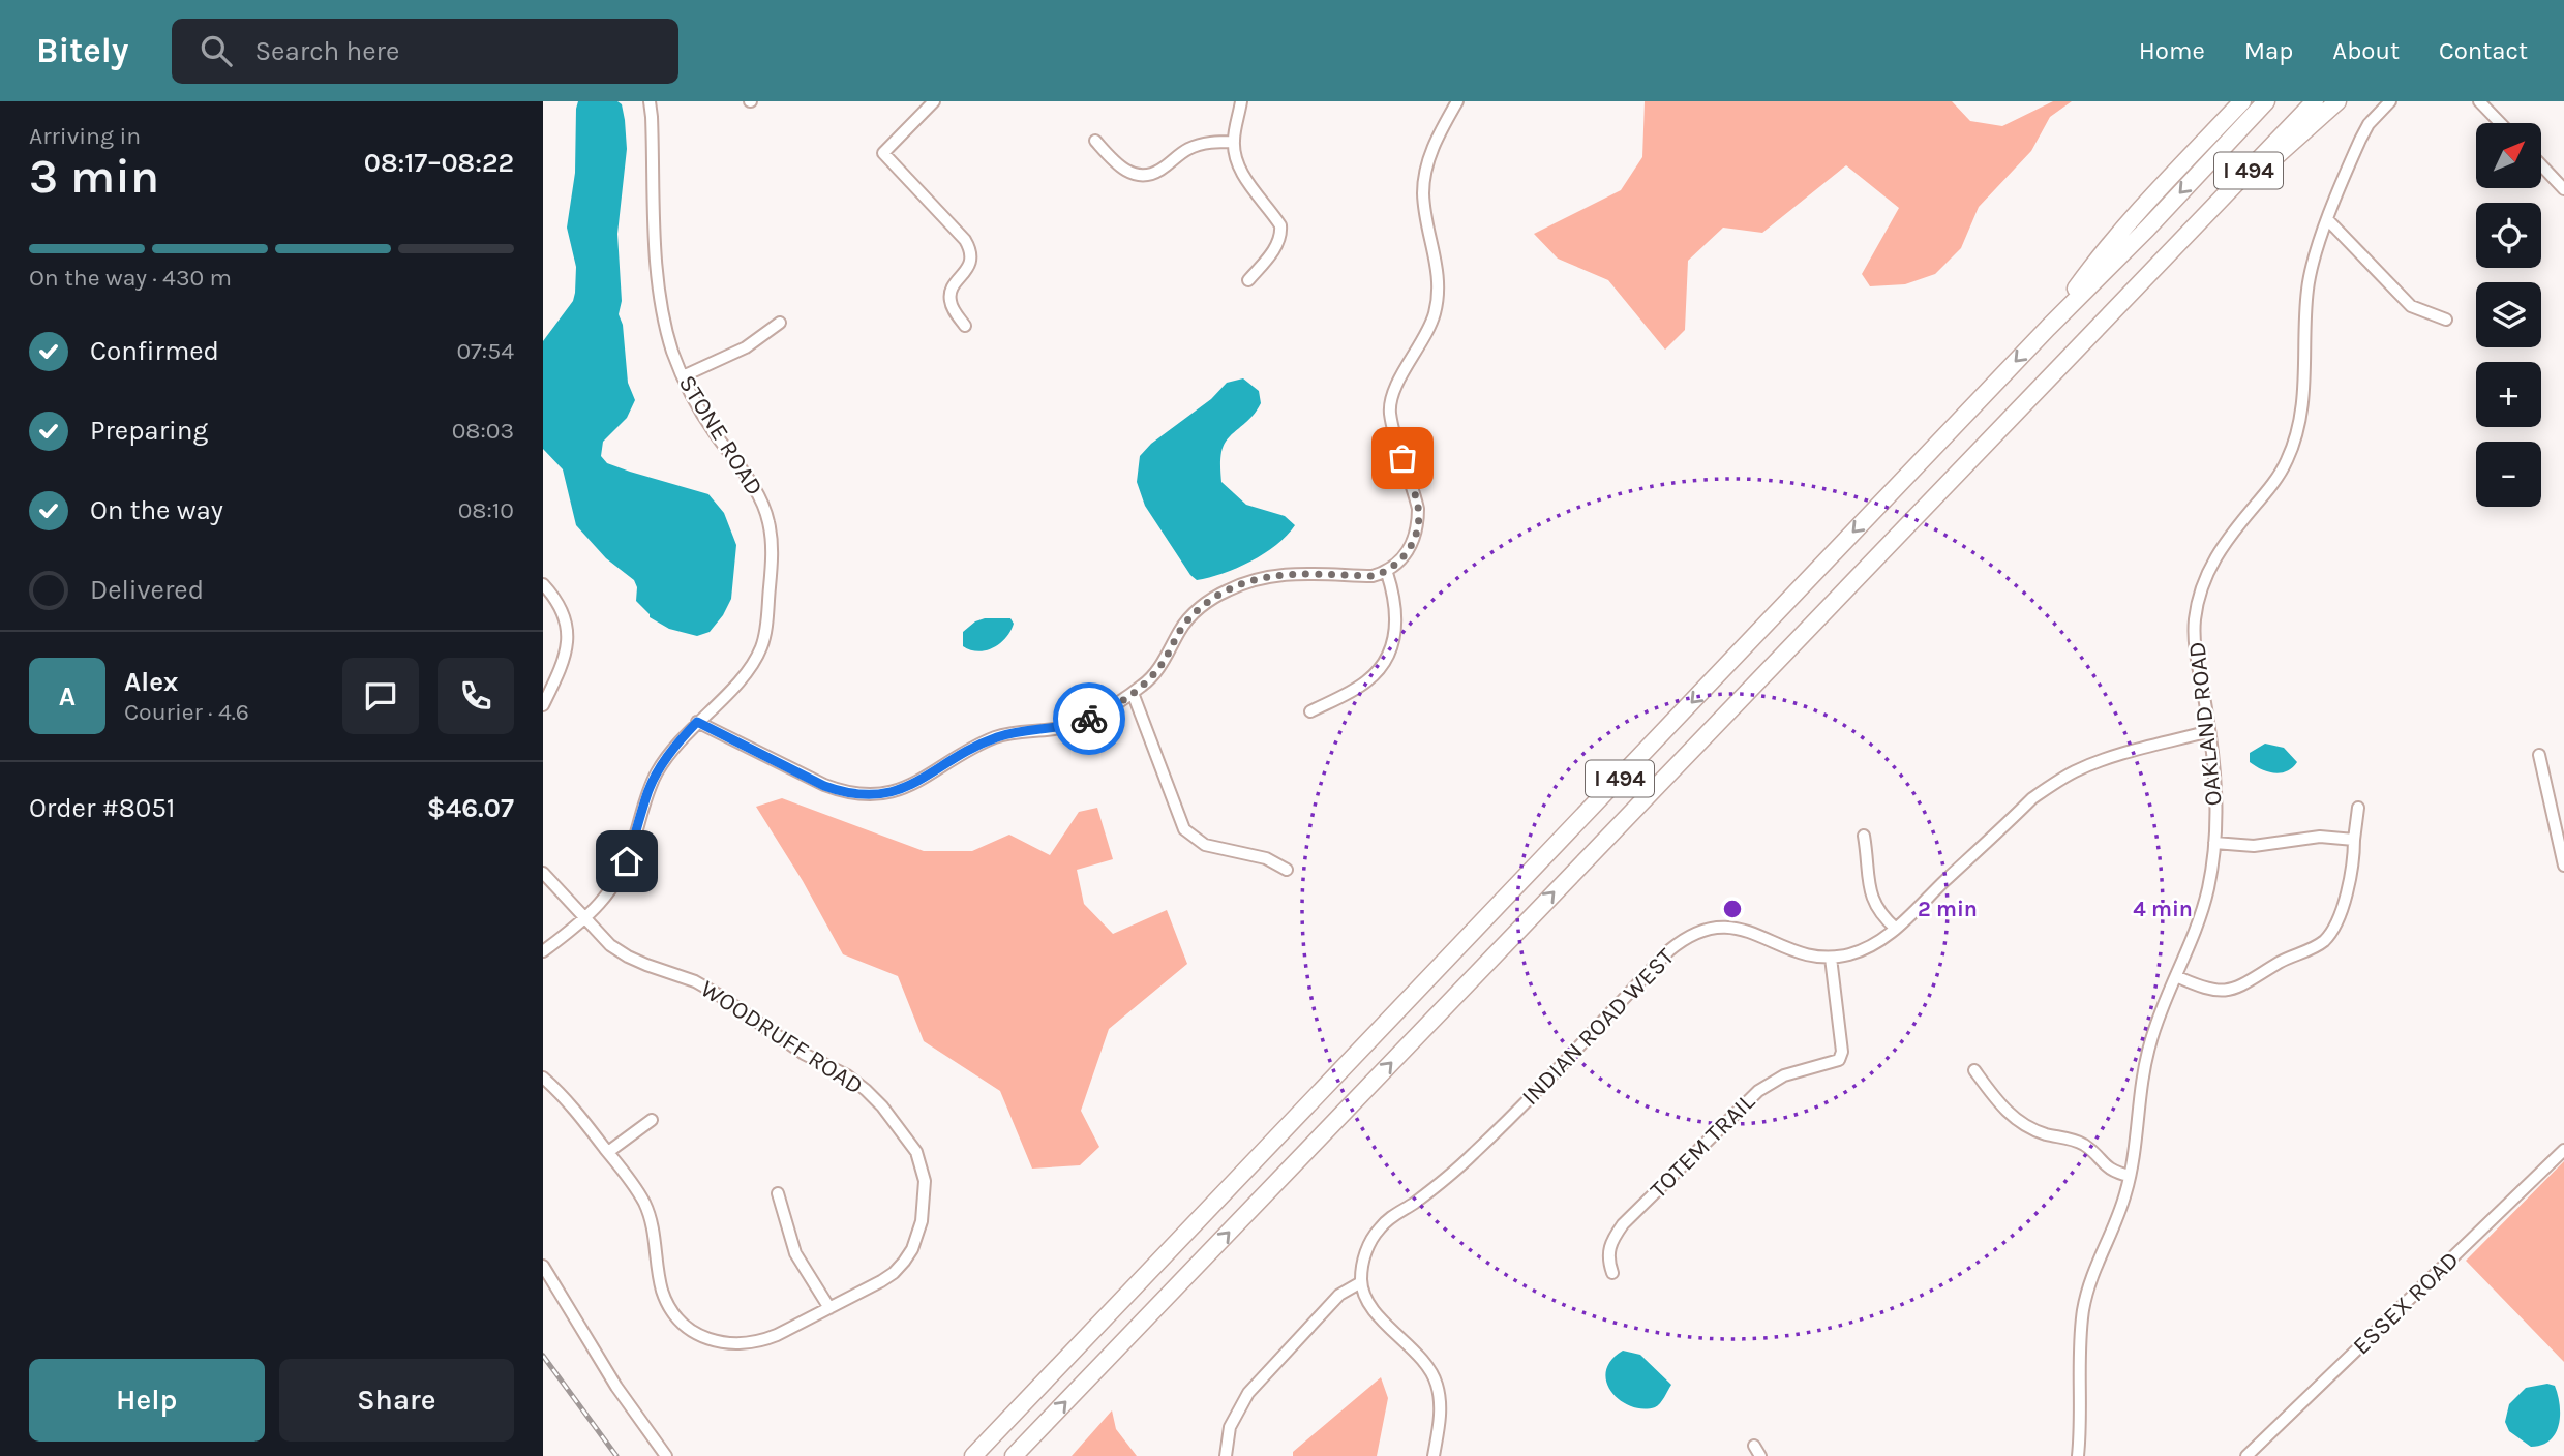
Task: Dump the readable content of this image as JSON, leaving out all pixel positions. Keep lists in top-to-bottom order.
{
  "streets": {
    "highway": ["I 494"],
    "street": [
      "STONE ROAD",
      "OAKLAND ROAD",
      "INDIAN ROAD WEST",
      "WOODRUFF ROAD",
      "TOTEM TRAIL",
      "ESSEX ROAD"
    ]
  },
  "crossings": [
    ["STONE ROAD", "WOODRUFF ROAD"],
    ["OAKLAND ROAD", "INDIAN ROAD WEST"],
    ["INDIAN ROAD WEST", "TOTEM TRAIL"]
  ],
  "north": "top right",
  "page": {
    "header": "Bitely",
    "search": "Search here",
    "nav": [
      "Home",
      "Map",
      "About",
      "Contact"
    ],
    "heading": ["3 min", "Arriving in", "08:17–08:22"],
    "panel": [
      "Alex",
      "Courier · 4.6",
      "Order #8051",
      "$46.07"
    ],
    "map_buttons": ["+", "−"],
    "bar": "On the way · 430 m",
    "list": [
      ["Confirmed", "07:54"],
      ["Preparing", "08:03"],
      ["On the way", "08:10"],
      "Delivered"
    ],
    "round": "A",
    "buttons": ["Help", "Share"]
  },
  "rings": ["2 min", "4 min"]
}
